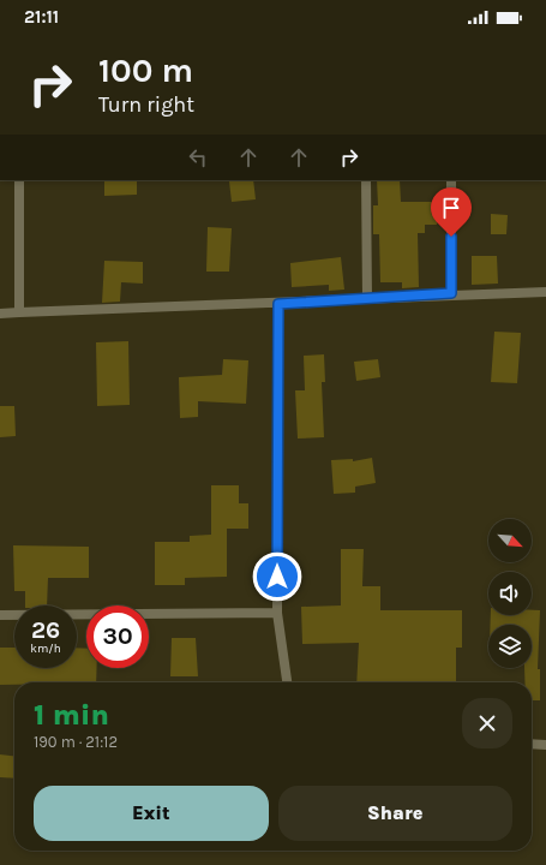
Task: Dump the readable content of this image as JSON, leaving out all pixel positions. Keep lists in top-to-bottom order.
{
  "north": "bottom right",
  "page": {
    "status": "21:11",
    "turn": ["100 m", "Turn right"],
    "speed": "26 km/h",
    "limit": "30",
    "heading": ["1 min", "190 m · 21:12"],
    "buttons": ["Exit", "Share"]
  }
}
